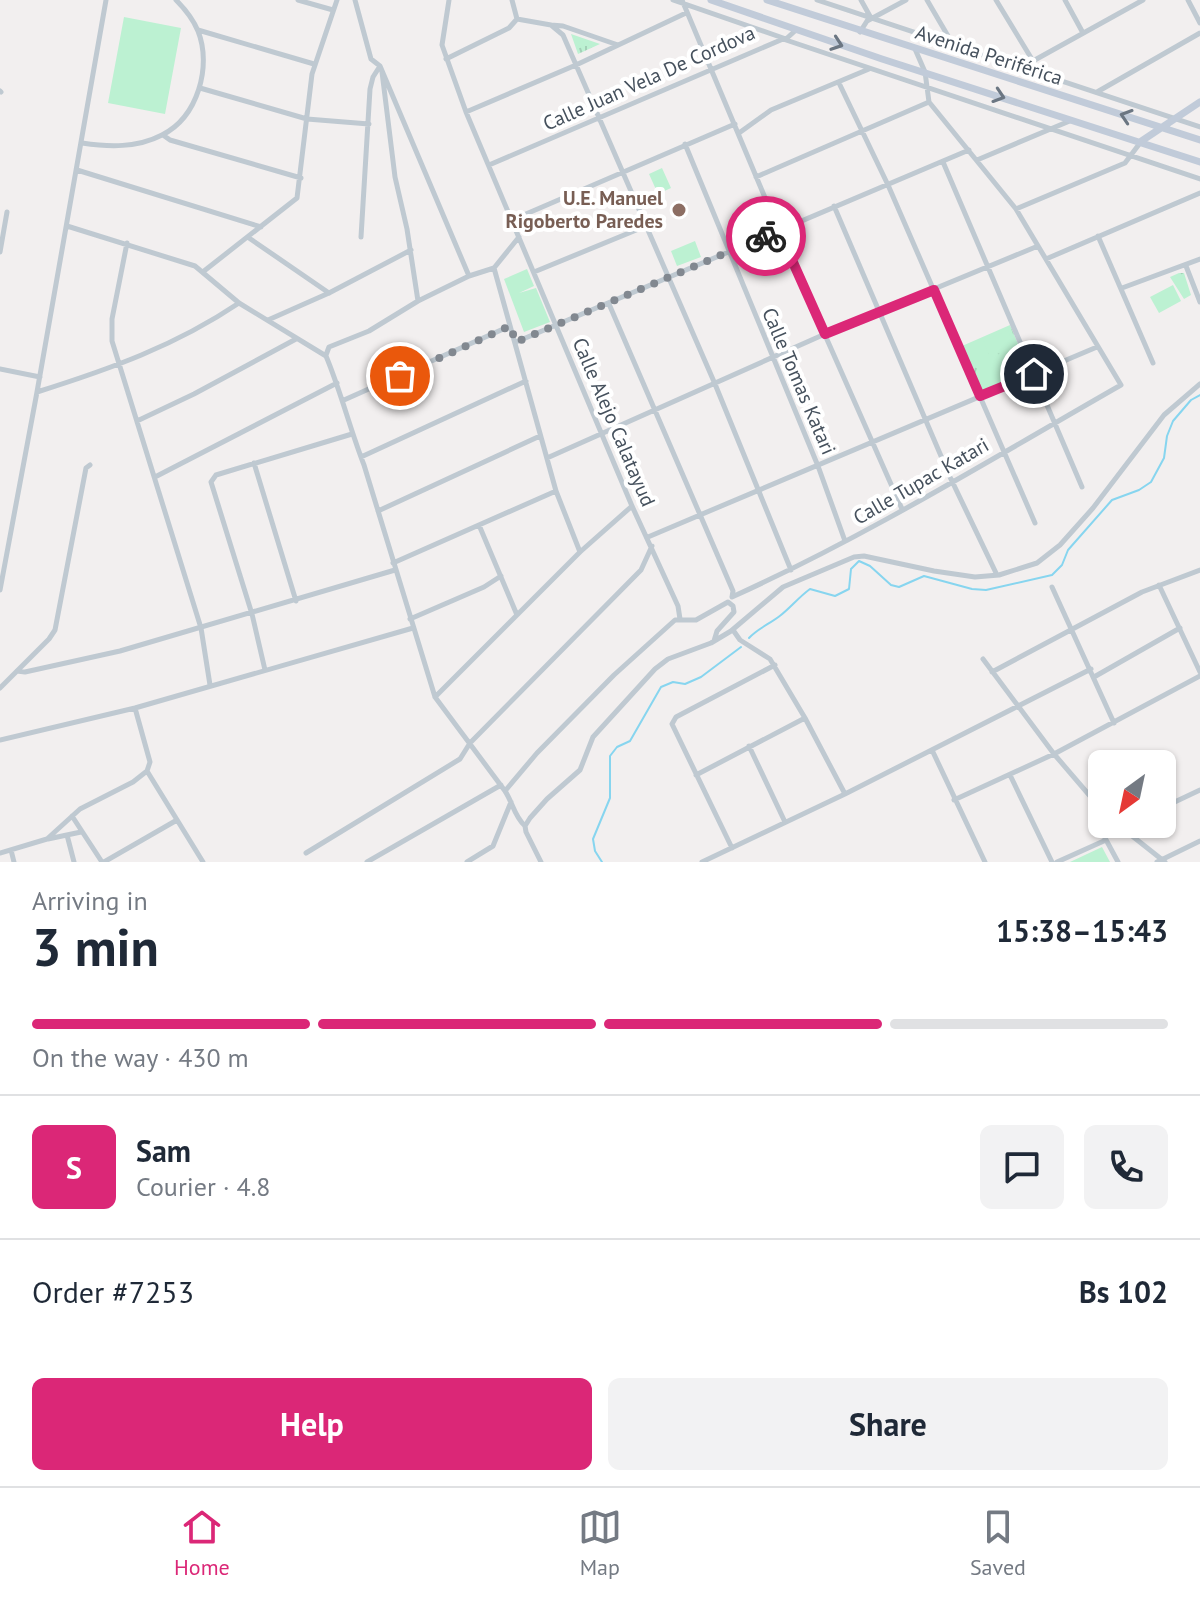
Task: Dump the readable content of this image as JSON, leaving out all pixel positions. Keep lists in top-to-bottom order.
{
  "streets": {
    "street": [
      "Avenida Periférica",
      "Calle Juan Vela De Cordova",
      "Calle Tomas Katari",
      "Calle Alejo Calatayud",
      "Calle Tupac Katari"
    ]
  },
  "crossings": [
    ["Calle Juan Vela De Cordova", "Calle Alejo Calatayud"],
    ["Calle Tomas Katari", "Calle Tupac Katari"]
  ],
  "places": ["U.E. Manuel Rigoberto Paredes"],
  "north": "bottom left",
  "page": {
    "heading": ["3 min", "Arriving in", "15:38–15:43"],
    "panel": [
      "Sam",
      "Courier · 4.8",
      "Order #7253",
      "Bs 102"
    ],
    "bar": "On the way · 430 m",
    "round": "S",
    "buttons": ["Help", "Share"],
    "tabs": ["Home", "Map", "Saved"]
  }
}
